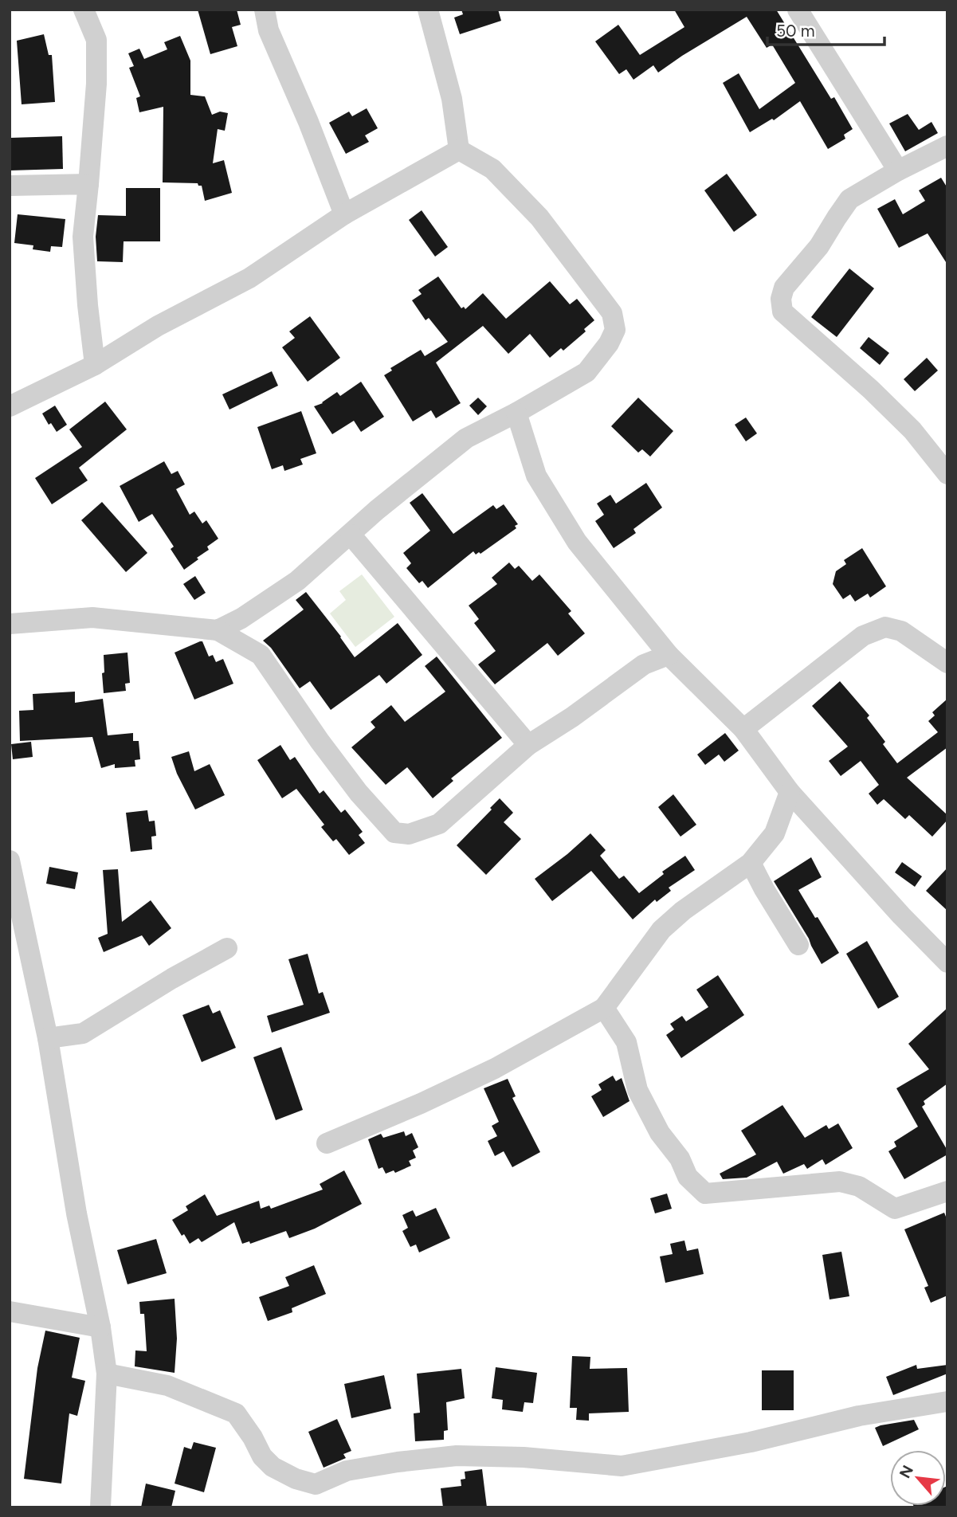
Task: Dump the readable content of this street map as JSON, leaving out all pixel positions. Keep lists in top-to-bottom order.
{
  "scale_bar": "50 m",
  "north": "top left"
}
